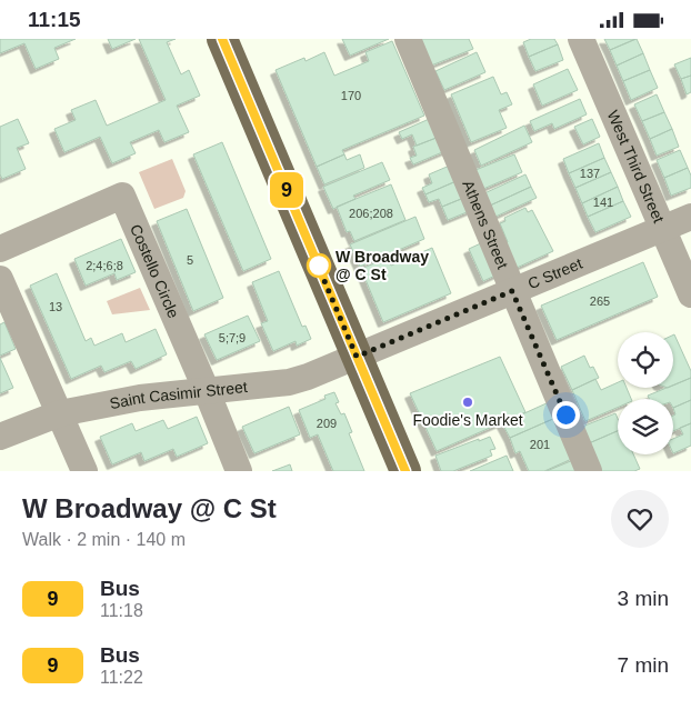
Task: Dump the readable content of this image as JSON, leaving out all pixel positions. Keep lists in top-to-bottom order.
{
  "streets": {
    "street": [
      "West Third Street",
      "Athens Street",
      "Costello Circle",
      "C Street",
      "Saint Casimir Street"
    ]
  },
  "crossings": [
    ["West Third Street", "C Street"],
    ["Athens Street", "C Street"],
    ["Costello Circle", "Saint Casimir Street"],
    ["C Street", "Saint Casimir Street"]
  ],
  "places": ["W Broadway @ C St", "Foodie's Market"],
  "lines": ["bus line 9"],
  "house_numbers": [
    "170",
    "137",
    "141",
    "206;208",
    "5",
    "2;4;6;8",
    "265",
    "13",
    "5;7;9",
    "209",
    "201"
  ],
  "page": {
    "status": "11:15",
    "on_map": "9",
    "heading": ["W Broadway @ C St", "Walk · 2 min · 140 m"],
    "list": [
      {
        "mark": "9",
        "name": "Bus",
        "note": "11:18",
        "value": "3 min"
      },
      {
        "mark": "9",
        "name": "Bus",
        "note": "11:22",
        "value": "7 min"
      }
    ]
  }
}
